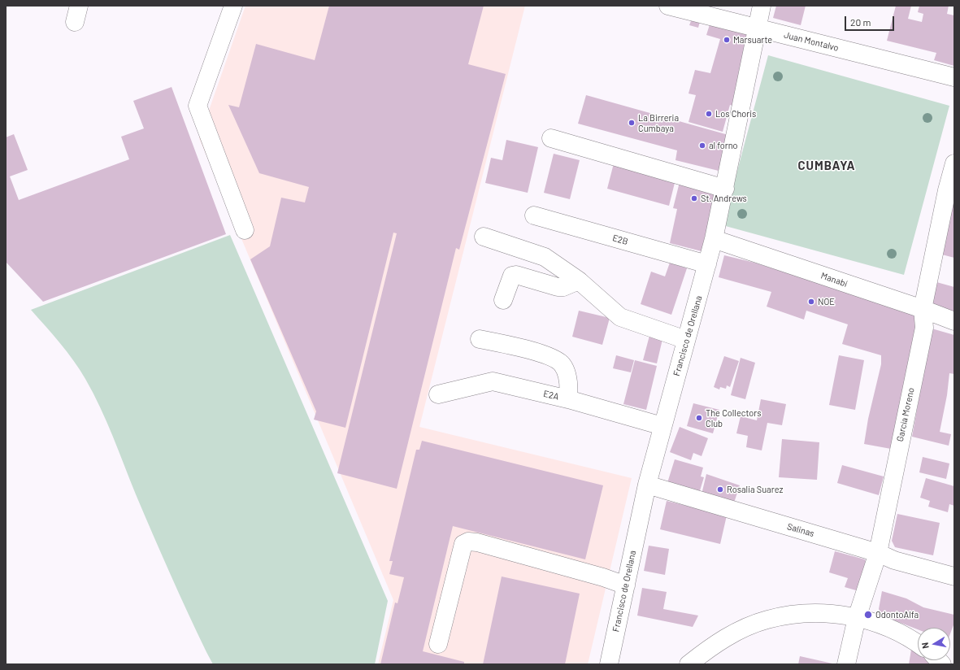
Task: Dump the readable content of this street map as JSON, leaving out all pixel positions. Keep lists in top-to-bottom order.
{
  "streets": {
    "street": [
      "Juan Montalvo",
      "E2B",
      "Manabí",
      "Francisco de Orellana",
      "E2A",
      "García Moreno",
      "Salinas"
    ]
  },
  "crossings": [
    ["Juan Montalvo", "Francisco de Orellana"],
    ["E2B", "Francisco de Orellana"],
    ["Manabí", "Francisco de Orellana"],
    ["Manabí", "García Moreno"],
    ["Francisco de Orellana", "E2A"],
    ["Francisco de Orellana", "Salinas"],
    ["García Moreno", "Salinas"]
  ],
  "districts": ["CUMBAYA"],
  "places": [
    "Marsuarte",
    "Los Choris",
    "La Birreria Cumbaya",
    "al forno",
    "St. Andrews",
    "NOE",
    "The Collectors Club",
    "Rosalia Suarez",
    "OdontoAlfa"
  ],
  "scale_bar": "20 m",
  "north": "left"
}
